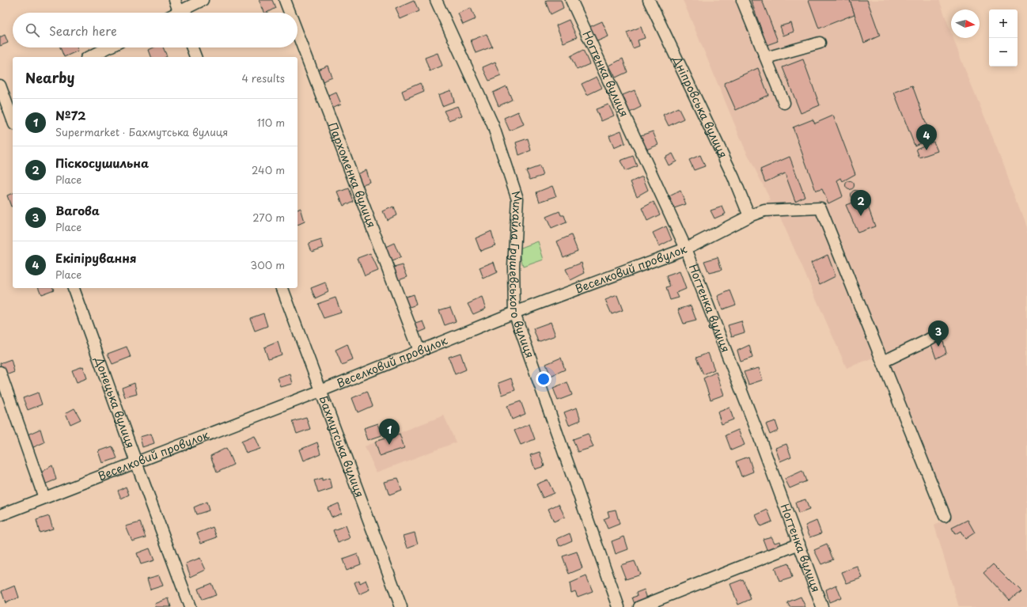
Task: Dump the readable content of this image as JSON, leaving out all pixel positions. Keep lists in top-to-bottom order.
{
  "streets": {
    "street": [
      "Ногтенка вулиця",
      "Дніпровська вулиця",
      "Пархоменка вулиця",
      "Веселковий провулок",
      "Михайла Грушевського вулиця",
      "Донецька вулиця",
      "Бахмутська вулиця"
    ]
  },
  "crossings": [
    ["Ногтенка вулиця", "Веселковий провулок"],
    ["Дніпровська вулиця", "Веселковий провулок"],
    ["Пархоменка вулиця", "Веселковий провулок"],
    ["Веселковий провулок", "Михайла Грушевського вулиця"],
    ["Веселковий провулок", "Донецька вулиця"],
    ["Веселковий провулок", "Бахмутська вулиця"]
  ],
  "north": "right",
  "page": {
    "map_buttons": ["+", "−"],
    "search": "Search here",
    "heading": ["Nearby", "4 results"],
    "list": [
      {
        "mark": "1",
        "name": "№72",
        "note": "Supermarket · Бахмутська вулиця",
        "value": "110 m"
      },
      {
        "mark": "2",
        "name": "Піскосушильна",
        "note": "Place",
        "value": "240 m"
      },
      {
        "mark": "3",
        "name": "Вагова",
        "note": "Place",
        "value": "270 m"
      },
      {
        "mark": "4",
        "name": "Екіпірування",
        "note": "Place",
        "value": "300 m"
      }
    ],
    "pins": [
      "4",
      "2",
      "3",
      "1"
    ]
  }
}
